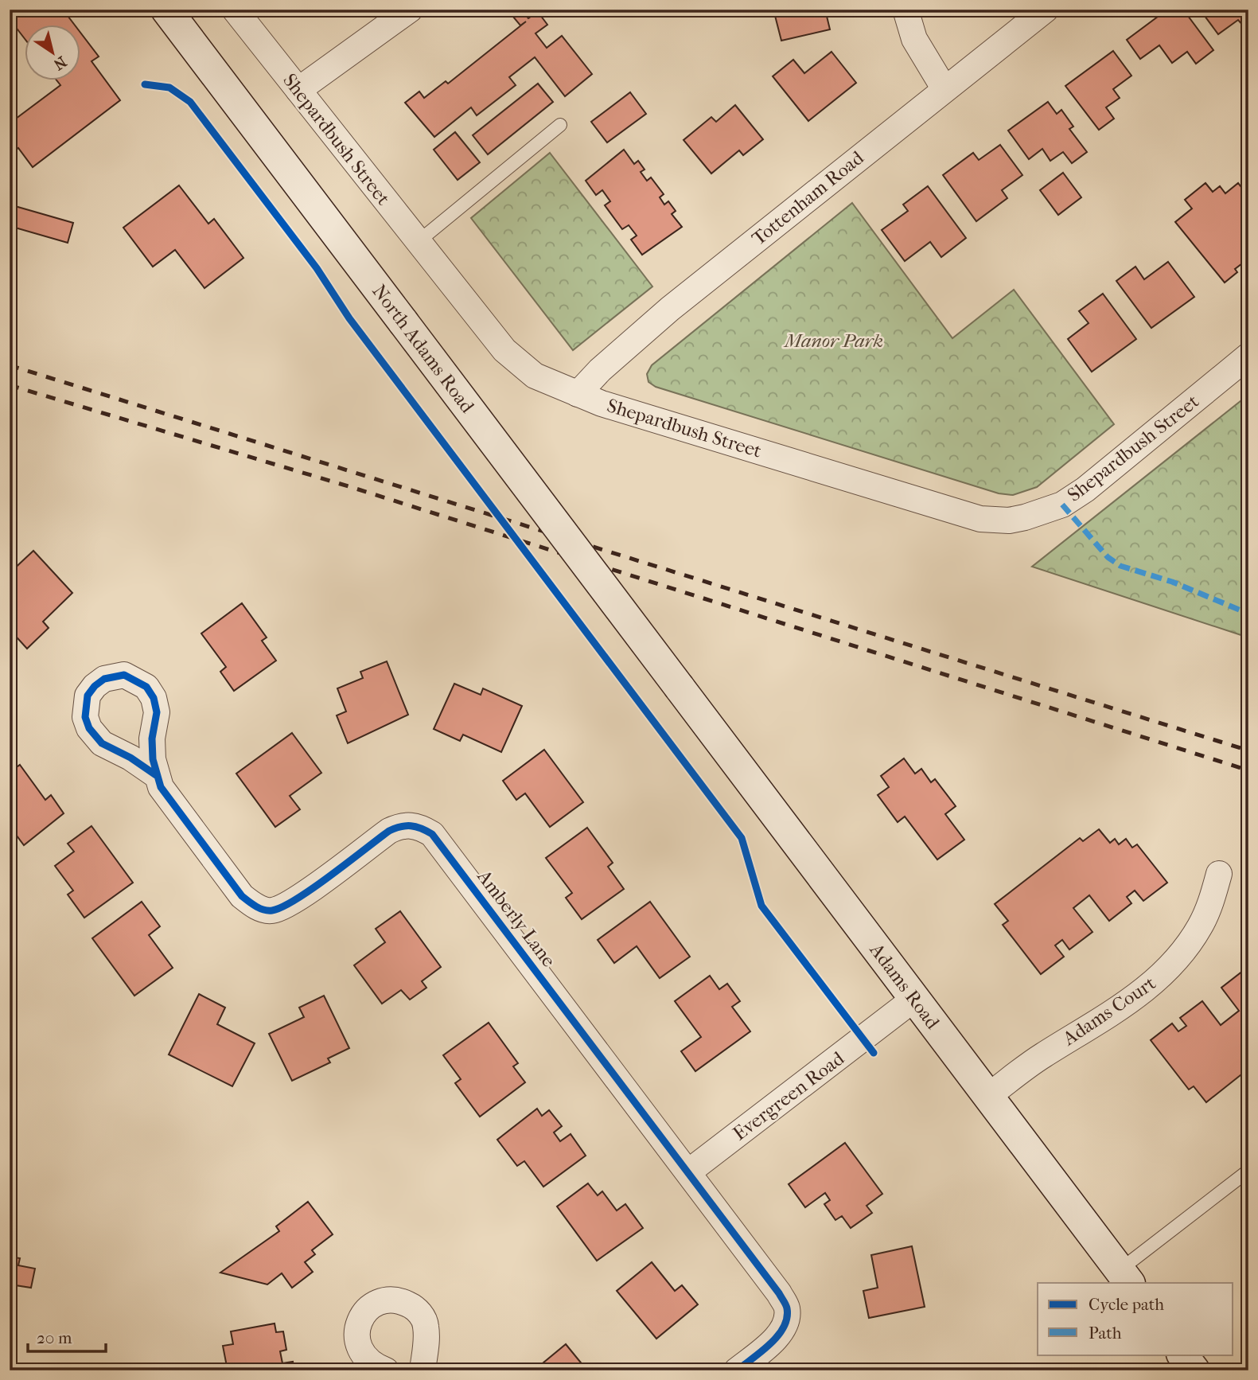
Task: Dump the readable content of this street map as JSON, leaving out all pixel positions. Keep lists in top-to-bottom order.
{
  "streets": {
    "main road": ["North Adams Road", "Adams Road"],
    "street": [
      "Shepardbush Street",
      "Tottenham Road",
      "Amberly Lane",
      "Adams Court",
      "Evergreen Road"
    ]
  },
  "crossings": [
    ["Shepardbush Street", "Tottenham Road"],
    ["North Adams Road", "Adams Road"],
    ["Amberly Lane", "Evergreen Road"],
    ["Adams Road", "Adams Court"],
    ["Adams Road", "Evergreen Road"]
  ],
  "parks": ["Manor Park"],
  "legend": ["Cycle path", "Path"],
  "scale_bar": "20 m",
  "north": "bottom right"
}
